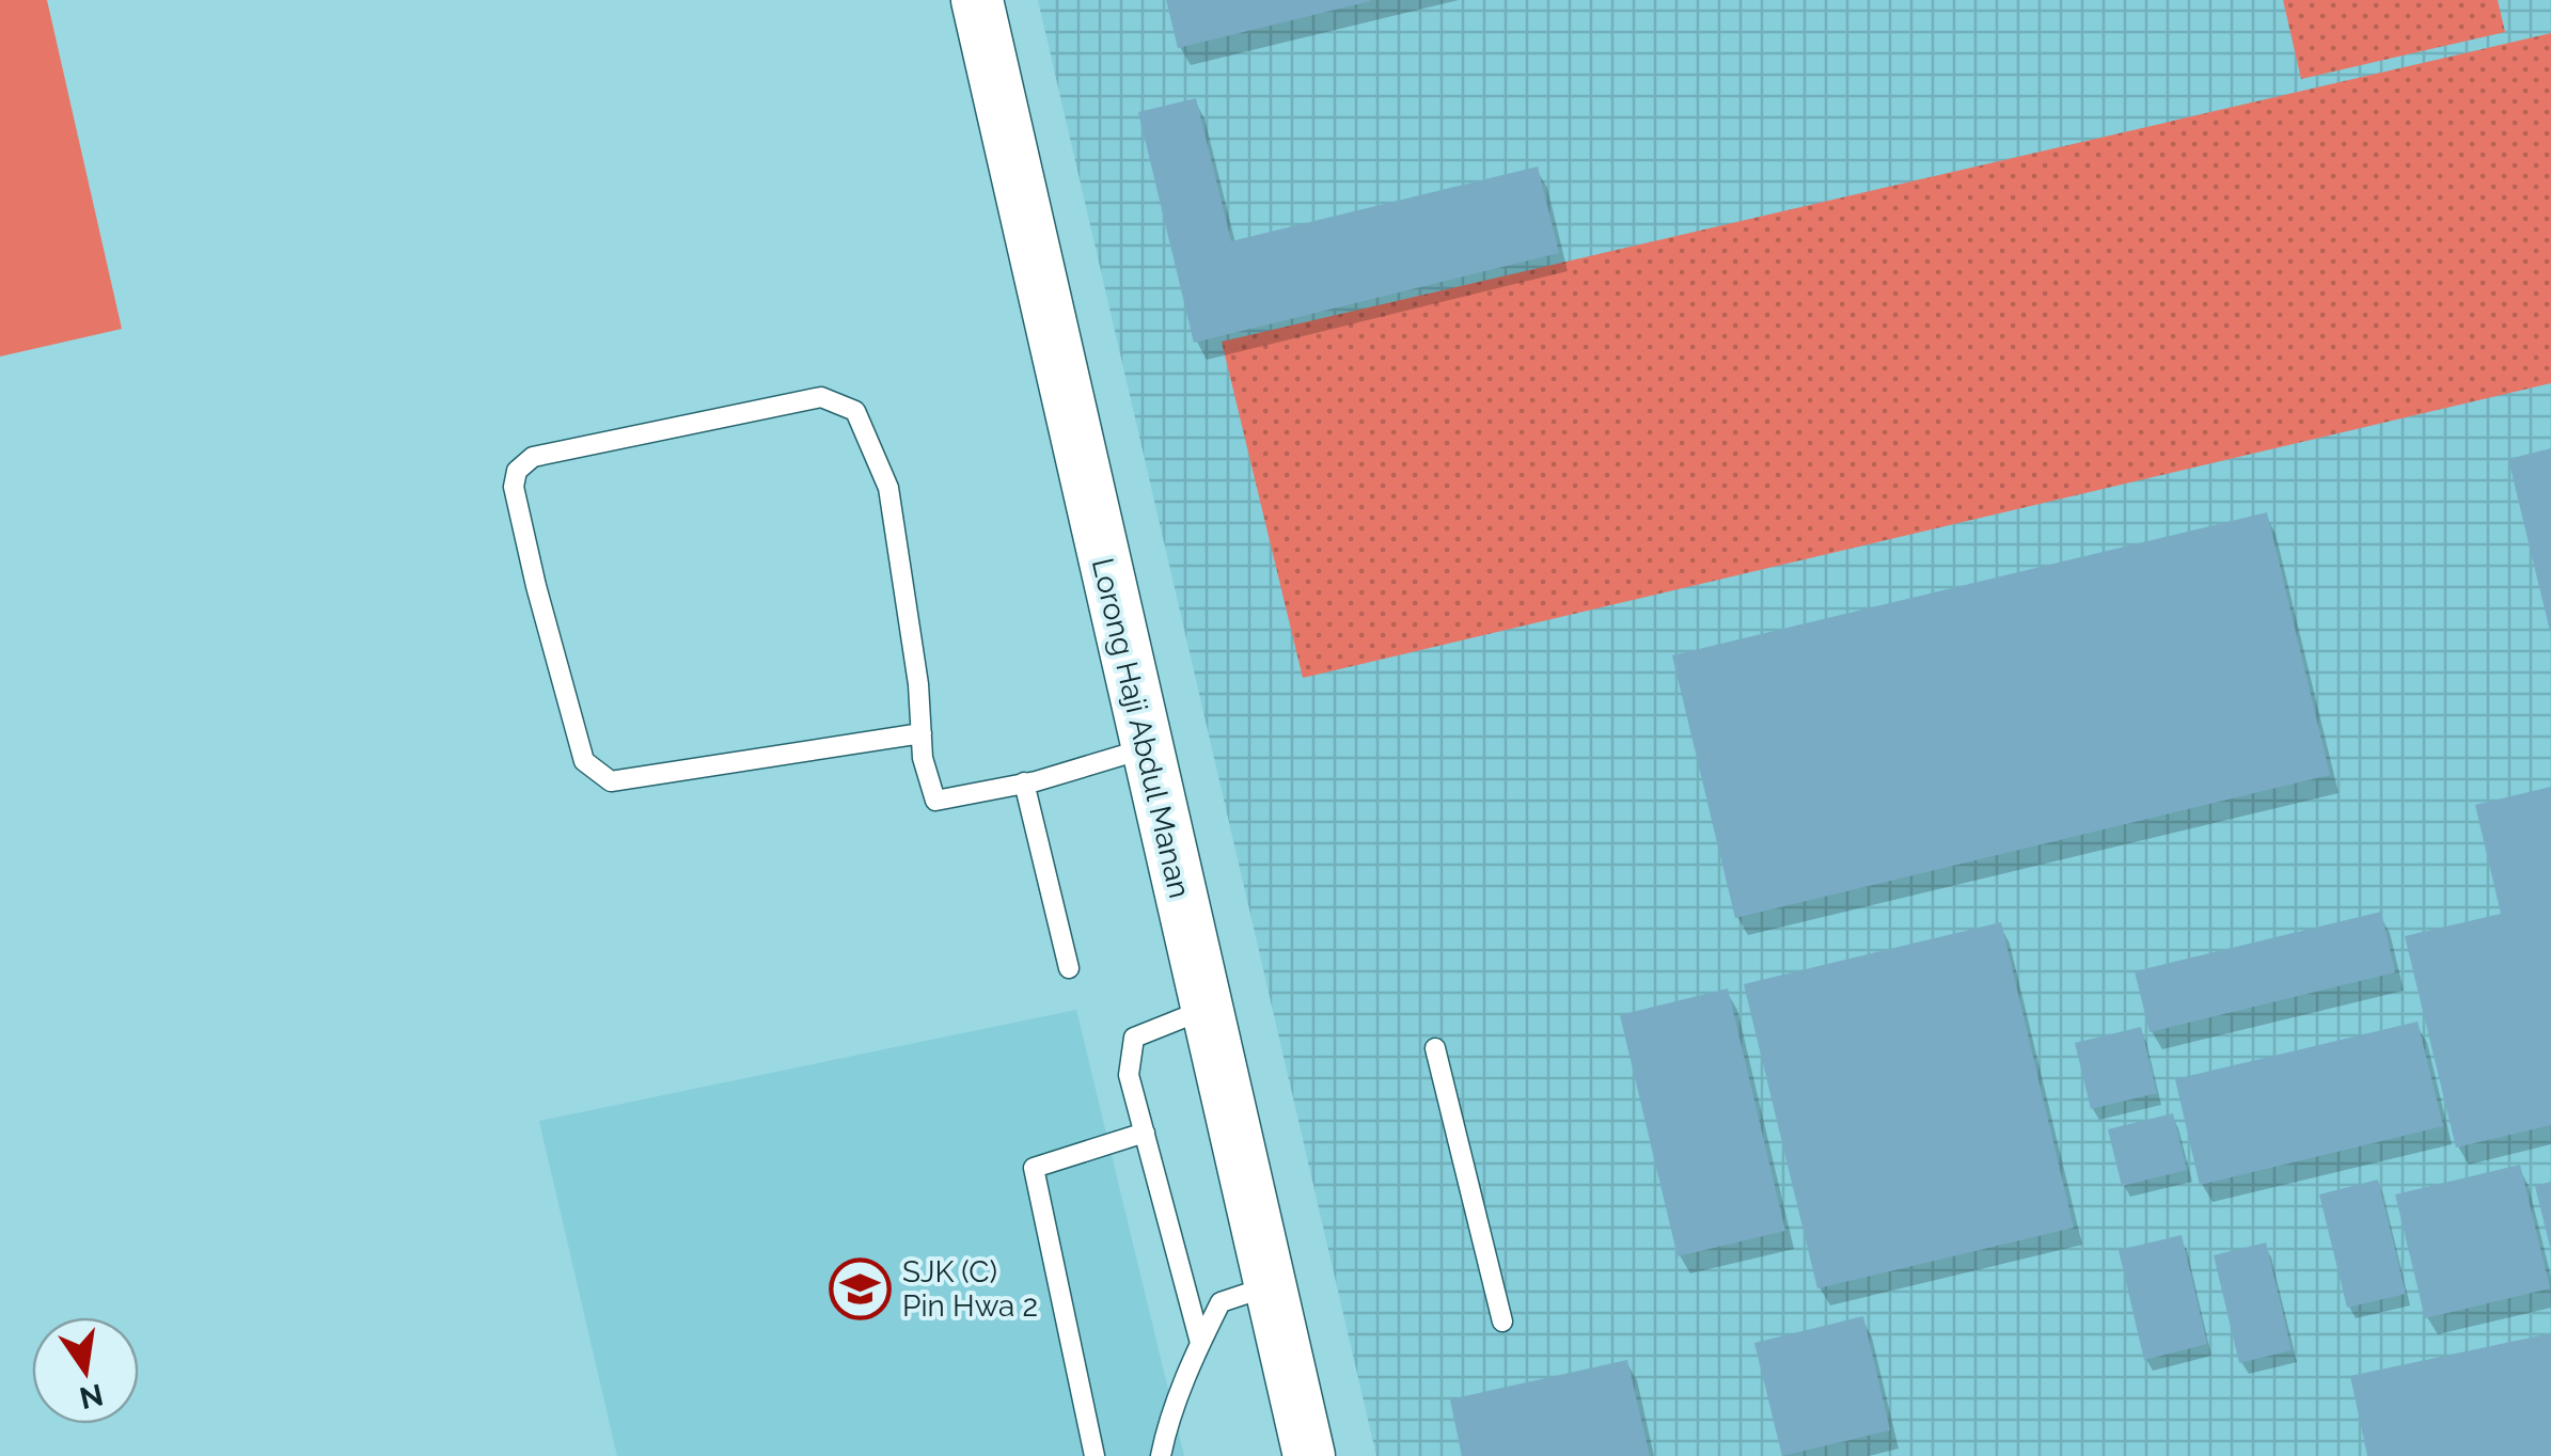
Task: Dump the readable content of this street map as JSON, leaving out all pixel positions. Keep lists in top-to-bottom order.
{
  "streets": {
    "street": ["Lorong Haji Abdul Manan"]
  },
  "places": {
    "school or university": ["SJK (C) Pin Hwa 2"]
  },
  "north": "bottom"
}
